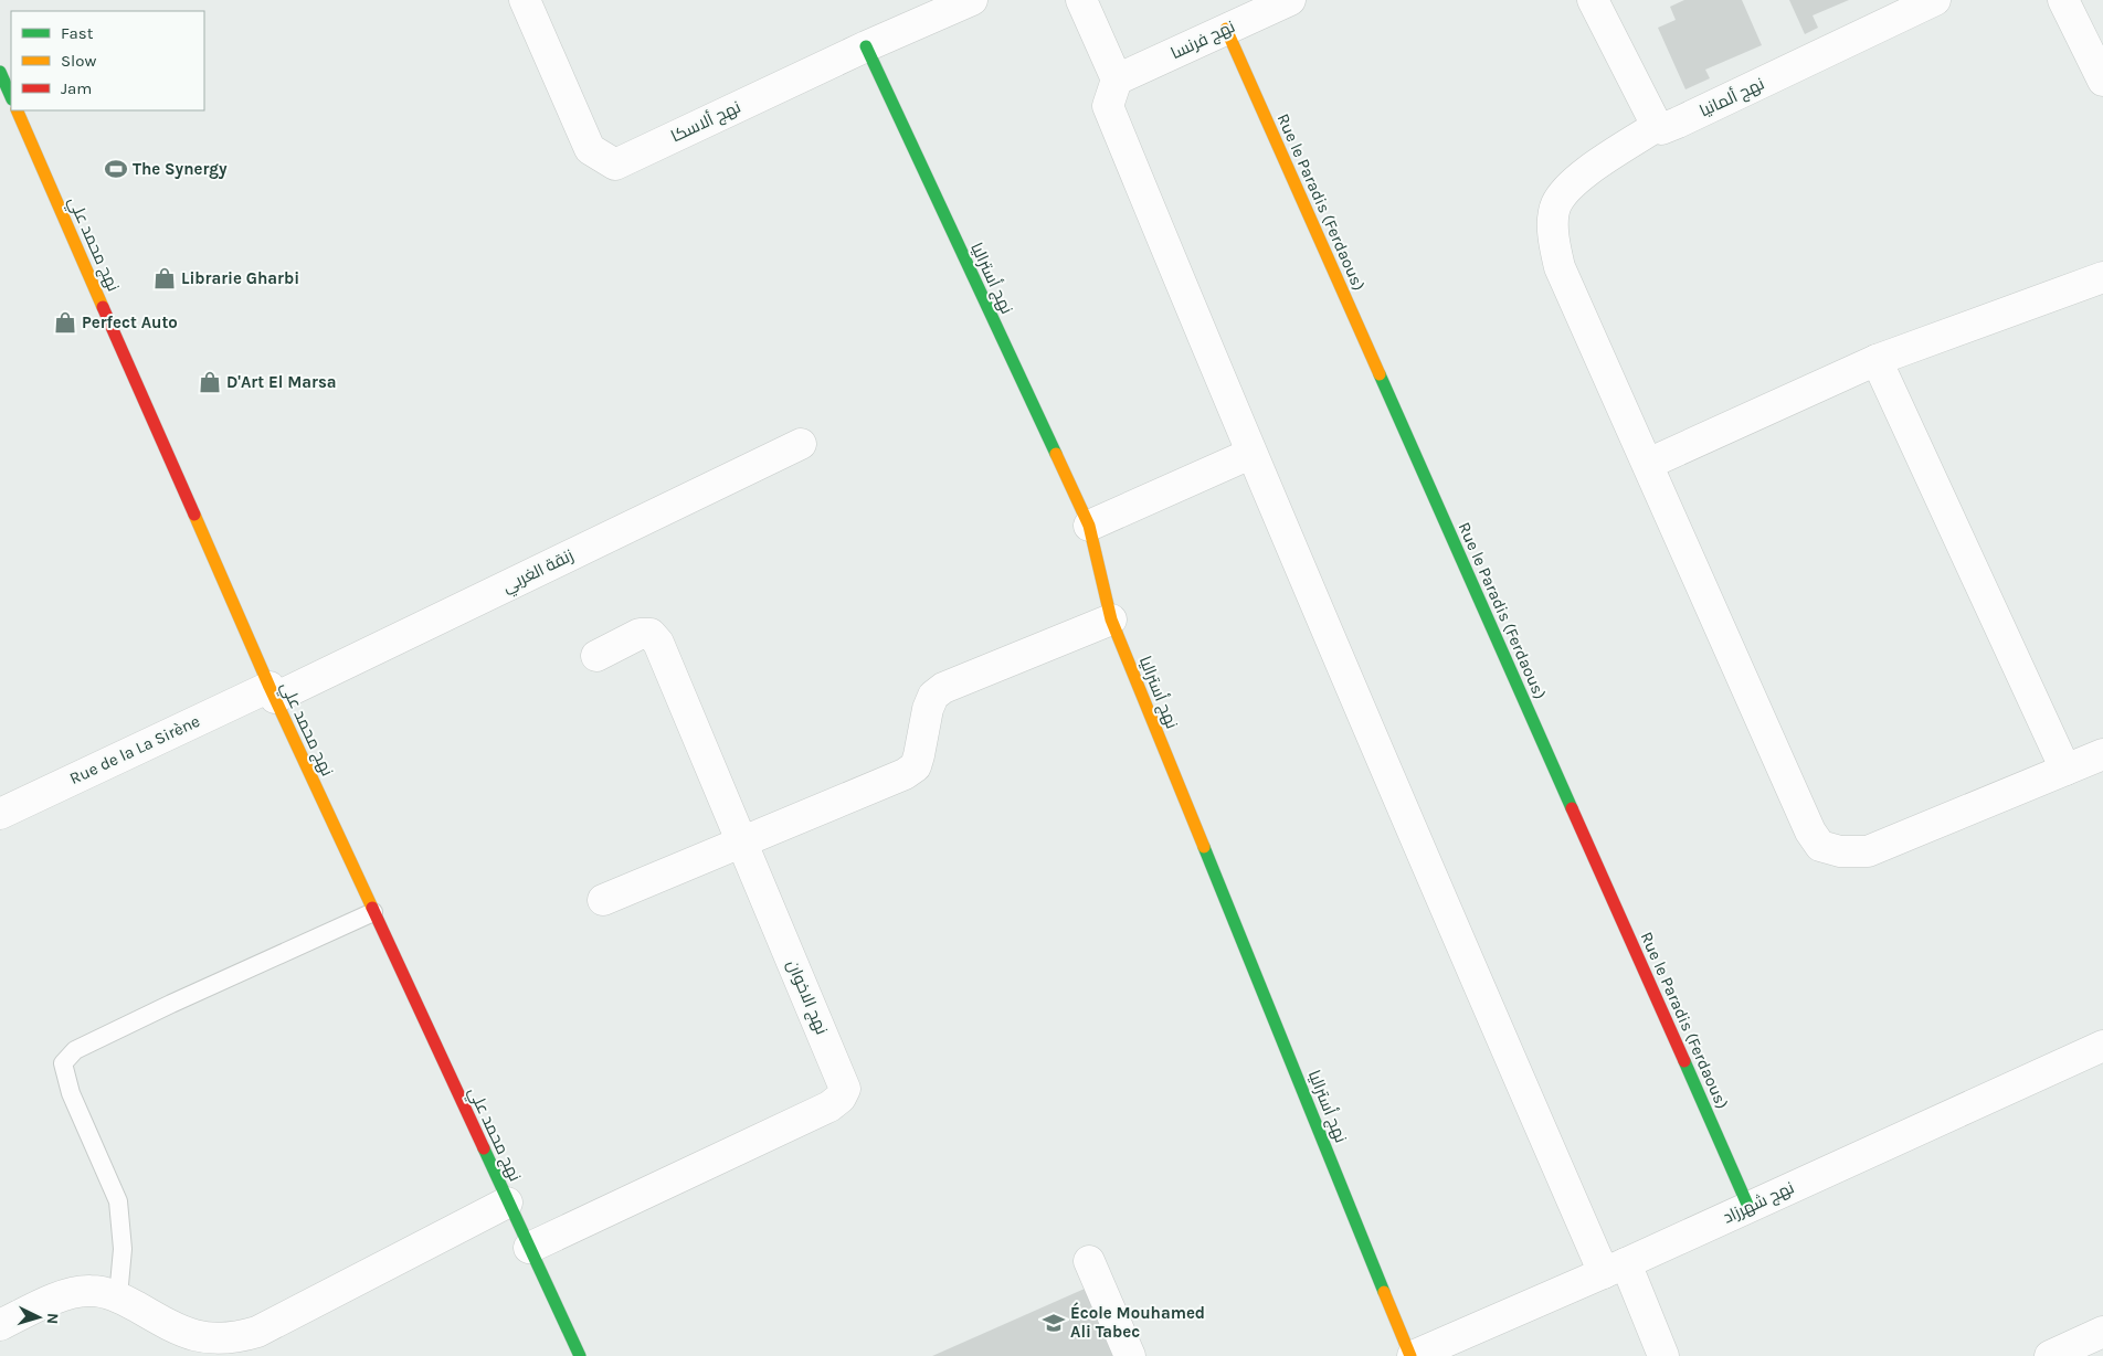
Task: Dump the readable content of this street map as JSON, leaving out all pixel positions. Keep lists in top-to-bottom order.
{
  "streets": {
    "street": [
      "نهج فرنسا",
      "نهج ألمانيا",
      "نهج ألاسكا",
      "Rue le Paradis (Ferdaous)",
      "نهج محمد علي",
      "نهج أستراليا",
      "زنقة الغربي",
      "Rue de la La Sirène",
      "نهج الاخوان",
      "نهج شهرزاد"
    ]
  },
  "crossings": [
    ["نهج فرنسا", "Rue le Paradis (Ferdaous)"],
    ["نهج ألاسكا", "نهج أستراليا"],
    ["Rue le Paradis (Ferdaous)", "نهج شهرزاد"],
    ["نهج محمد علي", "زنقة الغربي"],
    ["نهج محمد علي", "Rue de la La Sirène"],
    ["نهج محمد علي", "نهج الاخوان"],
    ["نهج أستراليا", "نهج شهرزاد"],
    ["زنقة الغربي", "Rue de la La Sirène"]
  ],
  "places": {
    "sports": ["The Synergy"],
    "shop": ["Librarie Gharbi", "Perfect Auto", "D'Art El Marsa"],
    "school or university": ["École Mouhamed Ali Tabec"]
  },
  "legend": ["Fast", "Slow", "Jam"],
  "north": "right"
}
